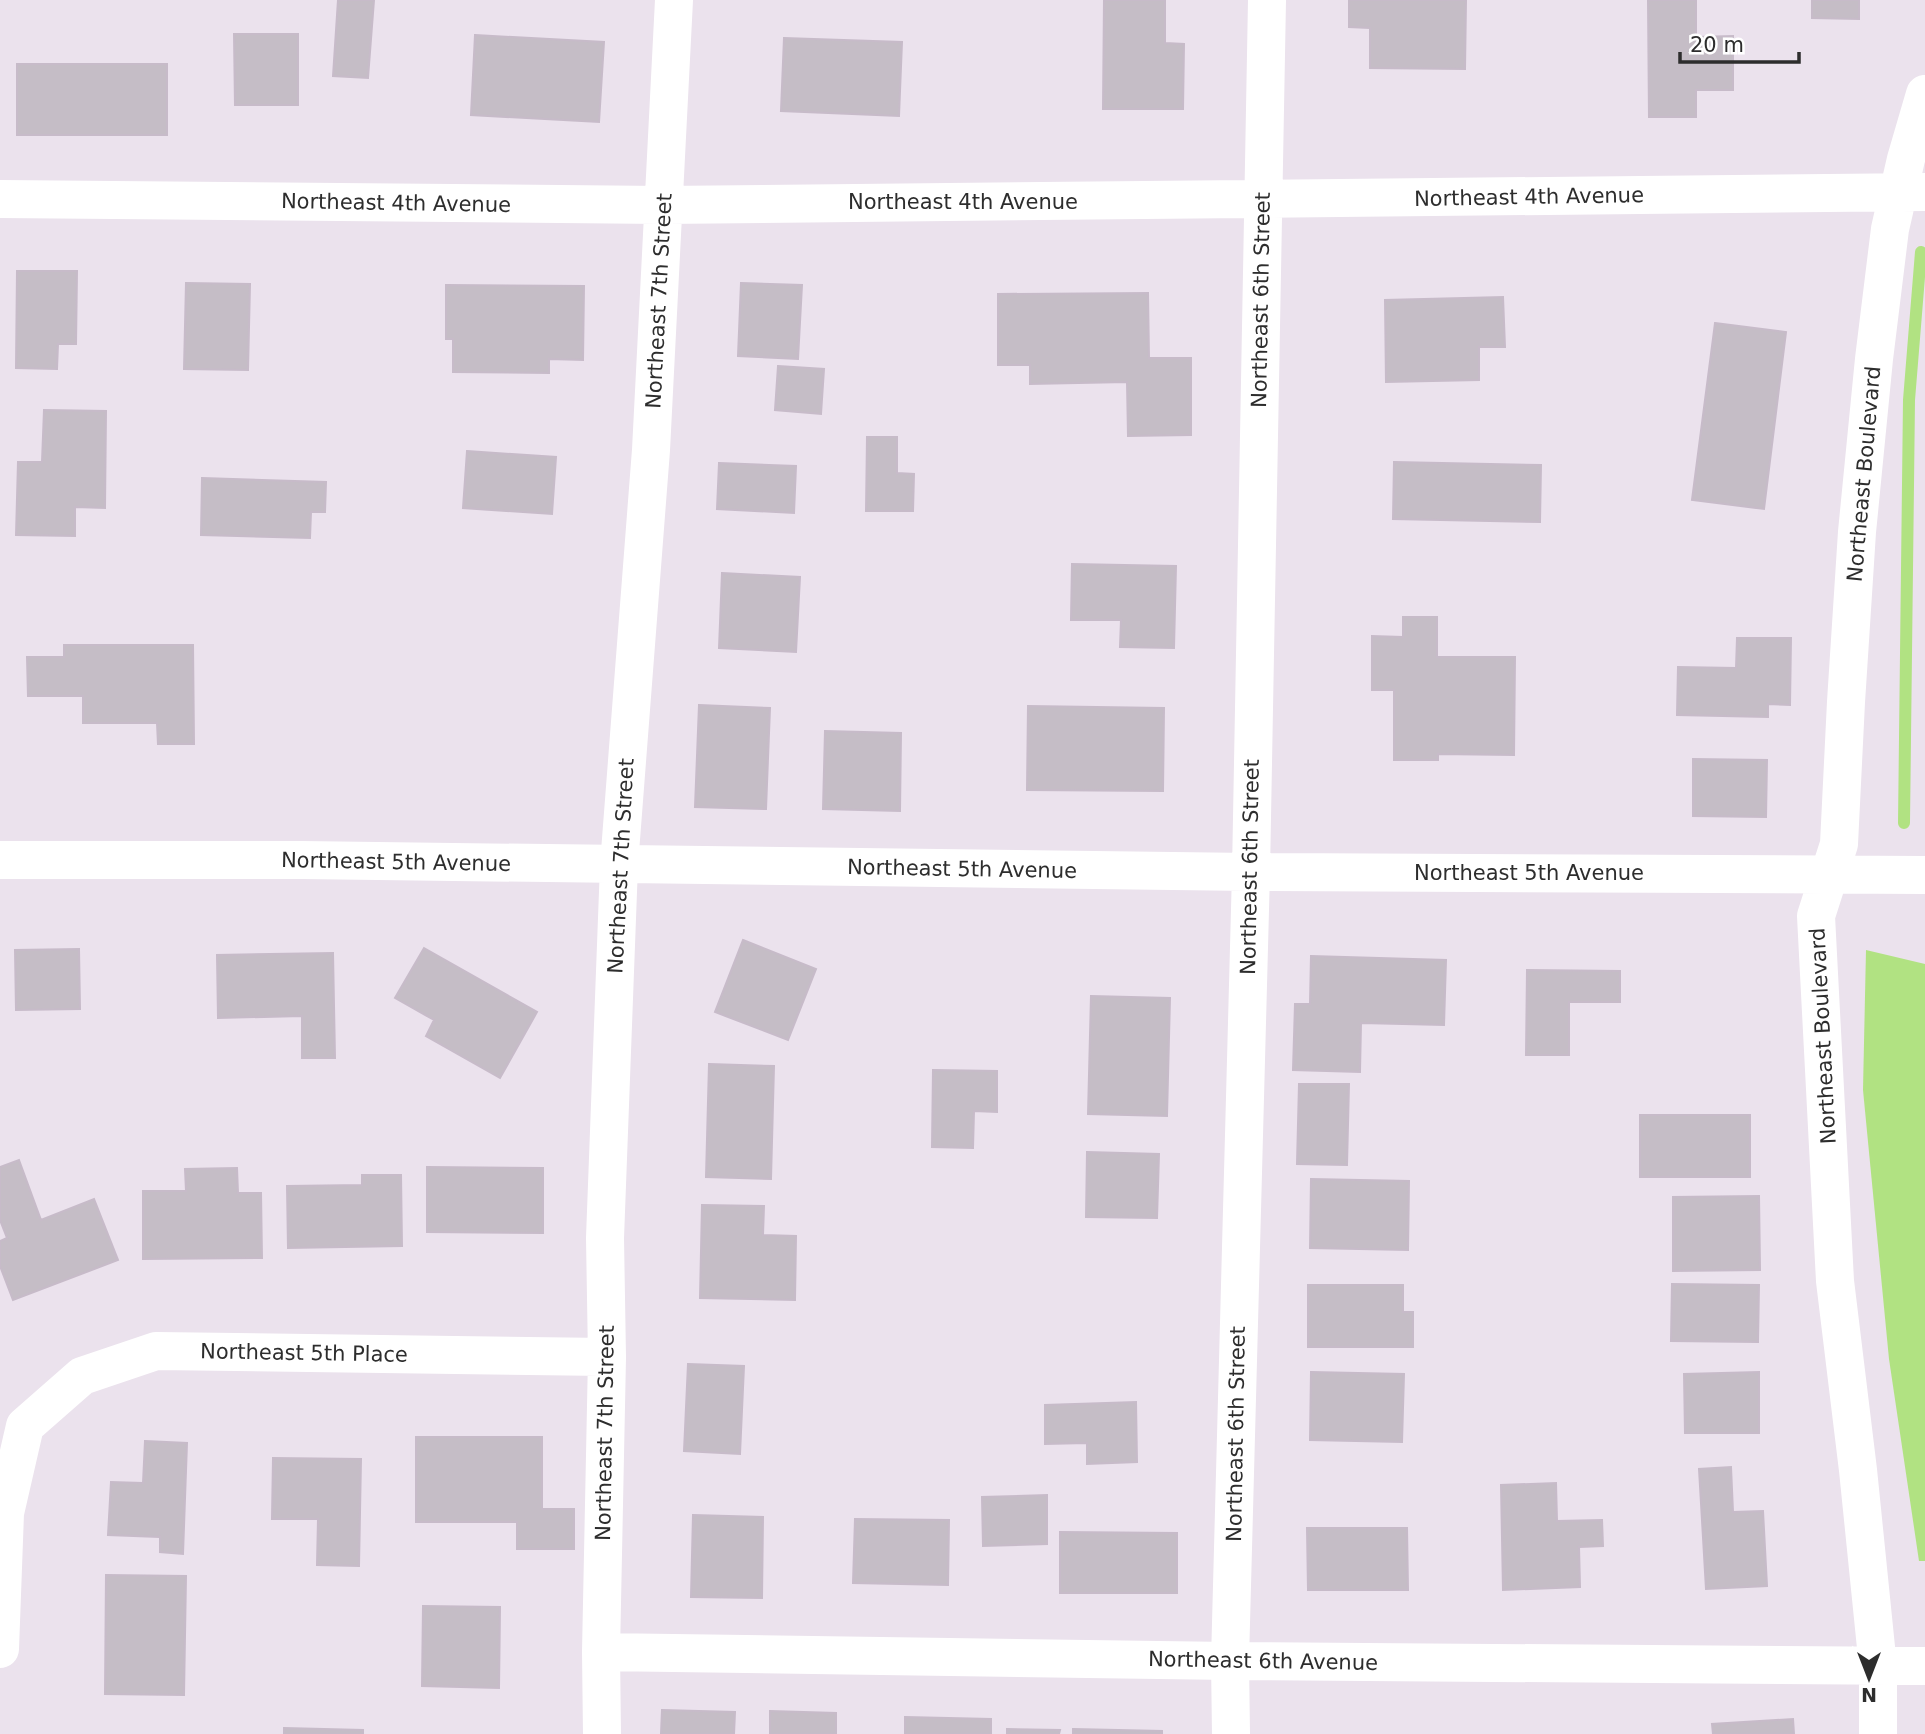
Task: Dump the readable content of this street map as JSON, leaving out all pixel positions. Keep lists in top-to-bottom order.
{
  "streets": {
    "street": [
      "Northeast 4th Avenue",
      "Northeast 6th Street",
      "Northeast 7th Street",
      "Northeast Boulevard",
      "Northeast 5th Avenue",
      "Northeast 5th Place",
      "Northeast 6th Avenue"
    ]
  },
  "crossings": [
    ["Northeast 4th Avenue", "Northeast 6th Street"],
    ["Northeast 4th Avenue", "Northeast 7th Street"],
    ["Northeast 4th Avenue", "Northeast Boulevard"],
    ["Northeast 6th Street", "Northeast 5th Avenue"],
    ["Northeast 6th Street", "Northeast 6th Avenue"],
    ["Northeast 7th Street", "Northeast 5th Avenue"],
    ["Northeast 7th Street", "Northeast 5th Place"],
    ["Northeast 7th Street", "Northeast 6th Avenue"],
    ["Northeast Boulevard", "Northeast 5th Avenue"],
    ["Northeast Boulevard", "Northeast 6th Avenue"]
  ],
  "scale_bar": "20 m",
  "north": "bottom"
}
